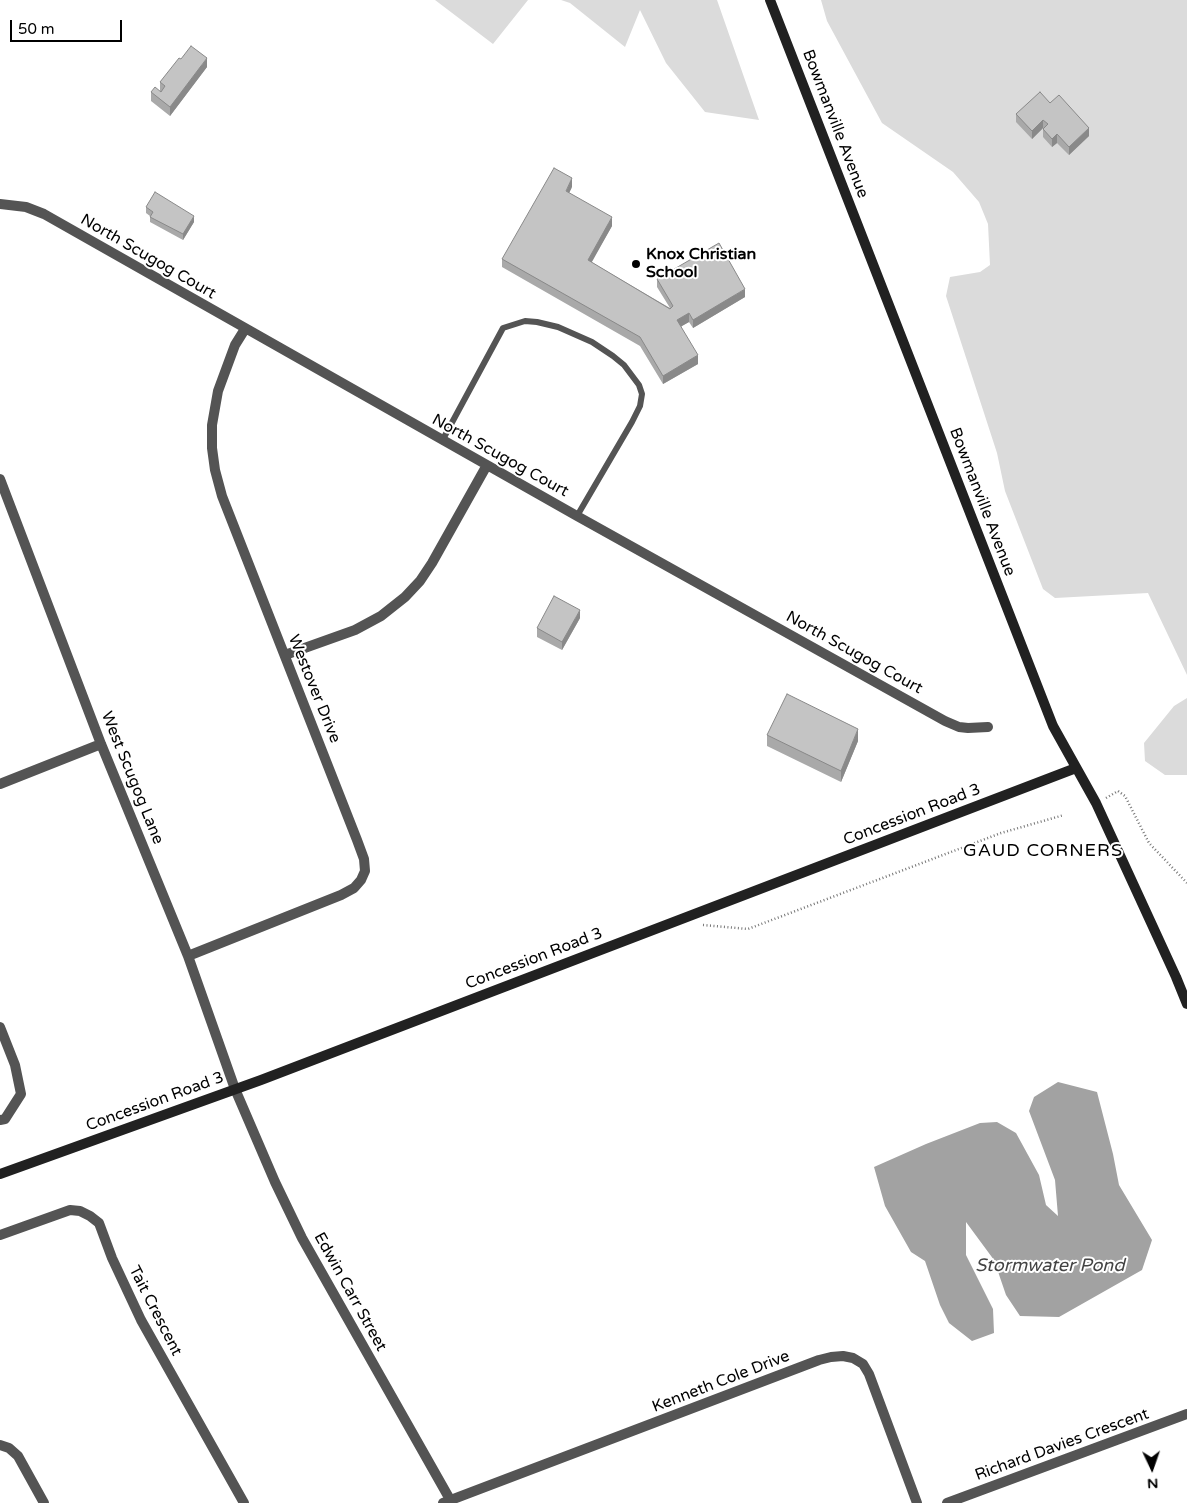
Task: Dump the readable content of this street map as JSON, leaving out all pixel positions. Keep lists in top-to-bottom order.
{
  "streets": {
    "street": [
      "Bowmanville Avenue",
      "North Scugog Court",
      "Westover Drive",
      "West Scugog Lane",
      "Concession Road 3",
      "Edwin Carr Street",
      "Tait Crescent",
      "Kenneth Cole Drive",
      "Richard Davies Crescent"
    ]
  },
  "crossings": [
    ["Bowmanville Avenue", "Concession Road 3"],
    ["North Scugog Court", "Westover Drive"],
    ["Westover Drive", "West Scugog Lane"],
    ["West Scugog Lane", "Concession Road 3"],
    ["West Scugog Lane", "Edwin Carr Street"],
    ["Concession Road 3", "Edwin Carr Street"],
    ["Edwin Carr Street", "Kenneth Cole Drive"]
  ],
  "districts": ["GAUD CORNERS"],
  "water": ["Stormwater Pond"],
  "places": ["Knox Christian School"],
  "scale_bar": "50 m",
  "north": "bottom"
}
